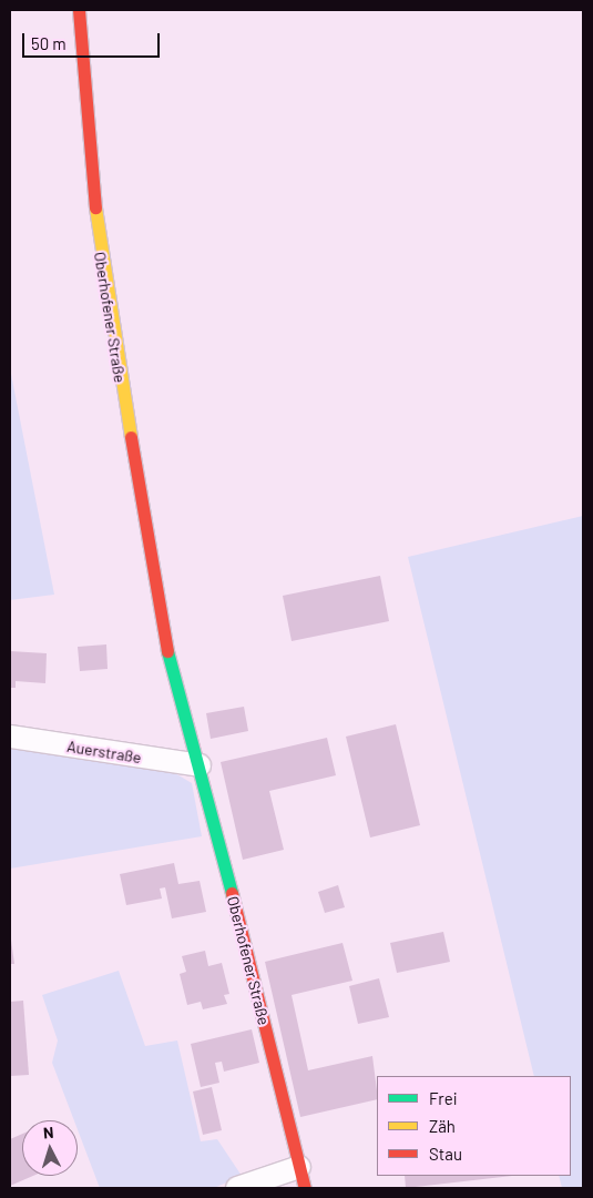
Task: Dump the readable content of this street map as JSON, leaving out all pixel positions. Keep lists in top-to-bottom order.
{
  "streets": {
    "street": ["Oberhofener Straße", "Auerstraße"]
  },
  "crossings": [
    ["Oberhofener Straße", "Auerstraße"]
  ],
  "legend": ["Frei", "Zäh", "Stau"],
  "scale_bar": "50 m",
  "north": "top"
}
